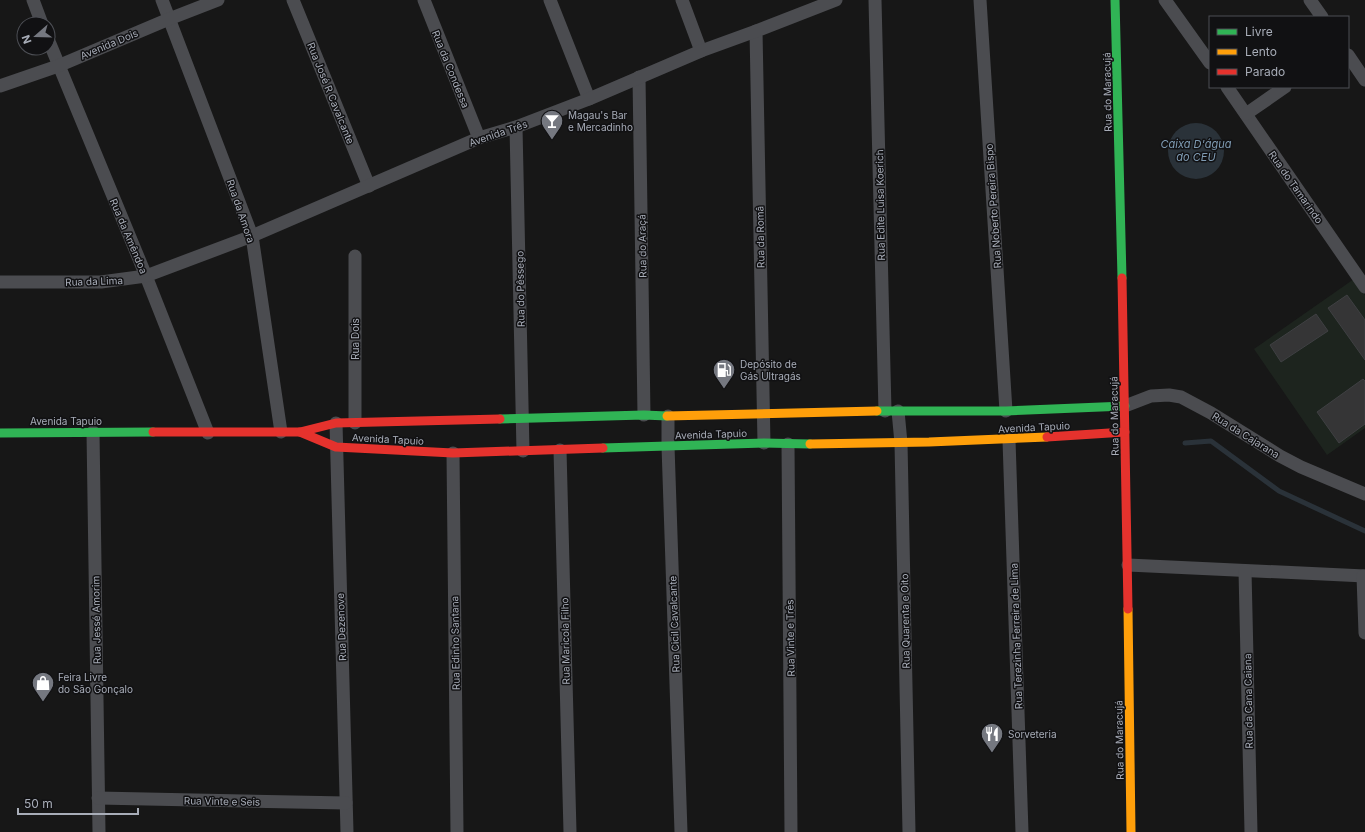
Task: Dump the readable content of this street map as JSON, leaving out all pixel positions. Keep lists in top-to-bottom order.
{
  "streets": {
    "street": [
      "Avenida Dois",
      "Rua da Condessa",
      "Rua do Maracujá",
      "Rua José R Cavalcante",
      "Avenida Três",
      "Rua do Tamarindo",
      "Rua Edite Luisa Koerich",
      "Rua Noberto Pereira Bispo",
      "Rua da Amora",
      "Rua da Amêndoa",
      "Rua da Româ",
      "Rua do Araçá",
      "Rua da Lima",
      "Rua do Pêssego",
      "Rua Dois",
      "Avenida Tapuio",
      "Rua da Cajarana",
      "Rua Jessé Amorim",
      "Rua Quarenta e Oito",
      "Rua Cicil Cavalcante",
      "Rua Dezenove",
      "Rua Terezinha Ferreira de Lima",
      "Rua Vinte e Três",
      "Rua Maricola Filho",
      "Rua Edinho Santana",
      "Rua da Cana Caiana",
      "Rua Vinte e Seis"
    ]
  },
  "crossings": [
    ["Avenida Dois", "Rua da Amora"],
    ["Avenida Dois", "Rua da Amêndoa"],
    ["Rua da Condessa", "Avenida Três"],
    ["Rua do Maracujá", "Avenida Tapuio"],
    ["Rua do Maracujá", "Rua da Cajarana"],
    ["Rua José R Cavalcante", "Avenida Três"],
    ["Avenida Três", "Rua da Amora"],
    ["Avenida Três", "Rua da Româ"],
    ["Avenida Três", "Rua do Araçá"],
    ["Avenida Três", "Rua da Lima"],
    ["Avenida Três", "Rua do Pêssego"],
    ["Rua Edite Luisa Koerich", "Avenida Tapuio"],
    ["Rua Noberto Pereira Bispo", "Avenida Tapuio"],
    ["Rua da Amora", "Rua da Lima"],
    ["Rua da Amora", "Avenida Tapuio"],
    ["Rua da Amêndoa", "Rua da Lima"],
    ["Rua da Amêndoa", "Avenida Tapuio"],
    ["Rua da Româ", "Avenida Tapuio"],
    ["Rua do Araçá", "Avenida Tapuio"],
    ["Rua do Pêssego", "Avenida Tapuio"],
    ["Rua Dois", "Avenida Tapuio"],
    ["Avenida Tapuio", "Rua da Cajarana"],
    ["Avenida Tapuio", "Rua Jessé Amorim"],
    ["Avenida Tapuio", "Rua Quarenta e Oito"],
    ["Avenida Tapuio", "Rua Cicil Cavalcante"],
    ["Avenida Tapuio", "Rua Dezenove"],
    ["Avenida Tapuio", "Rua Terezinha Ferreira de Lima"],
    ["Avenida Tapuio", "Rua Vinte e Três"],
    ["Avenida Tapuio", "Rua Maricola Filho"],
    ["Avenida Tapuio", "Rua Edinho Santana"],
    ["Rua Jessé Amorim", "Rua Vinte e Seis"],
    ["Rua Dezenove", "Rua Vinte e Seis"]
  ],
  "water": ["Caixa D'água do CEU"],
  "places": {
    "bar": ["Magau's Bar e Mercadinho"],
    "fuel station": ["Depósito de Gás Ultragás"],
    "shop": ["Feira Livre do São Gonçalo"],
    "restaurant": ["Sorveteria"]
  },
  "legend": ["Livre", "Lento", "Parado"],
  "scale_bar": "50 m",
  "north": "left"
}
